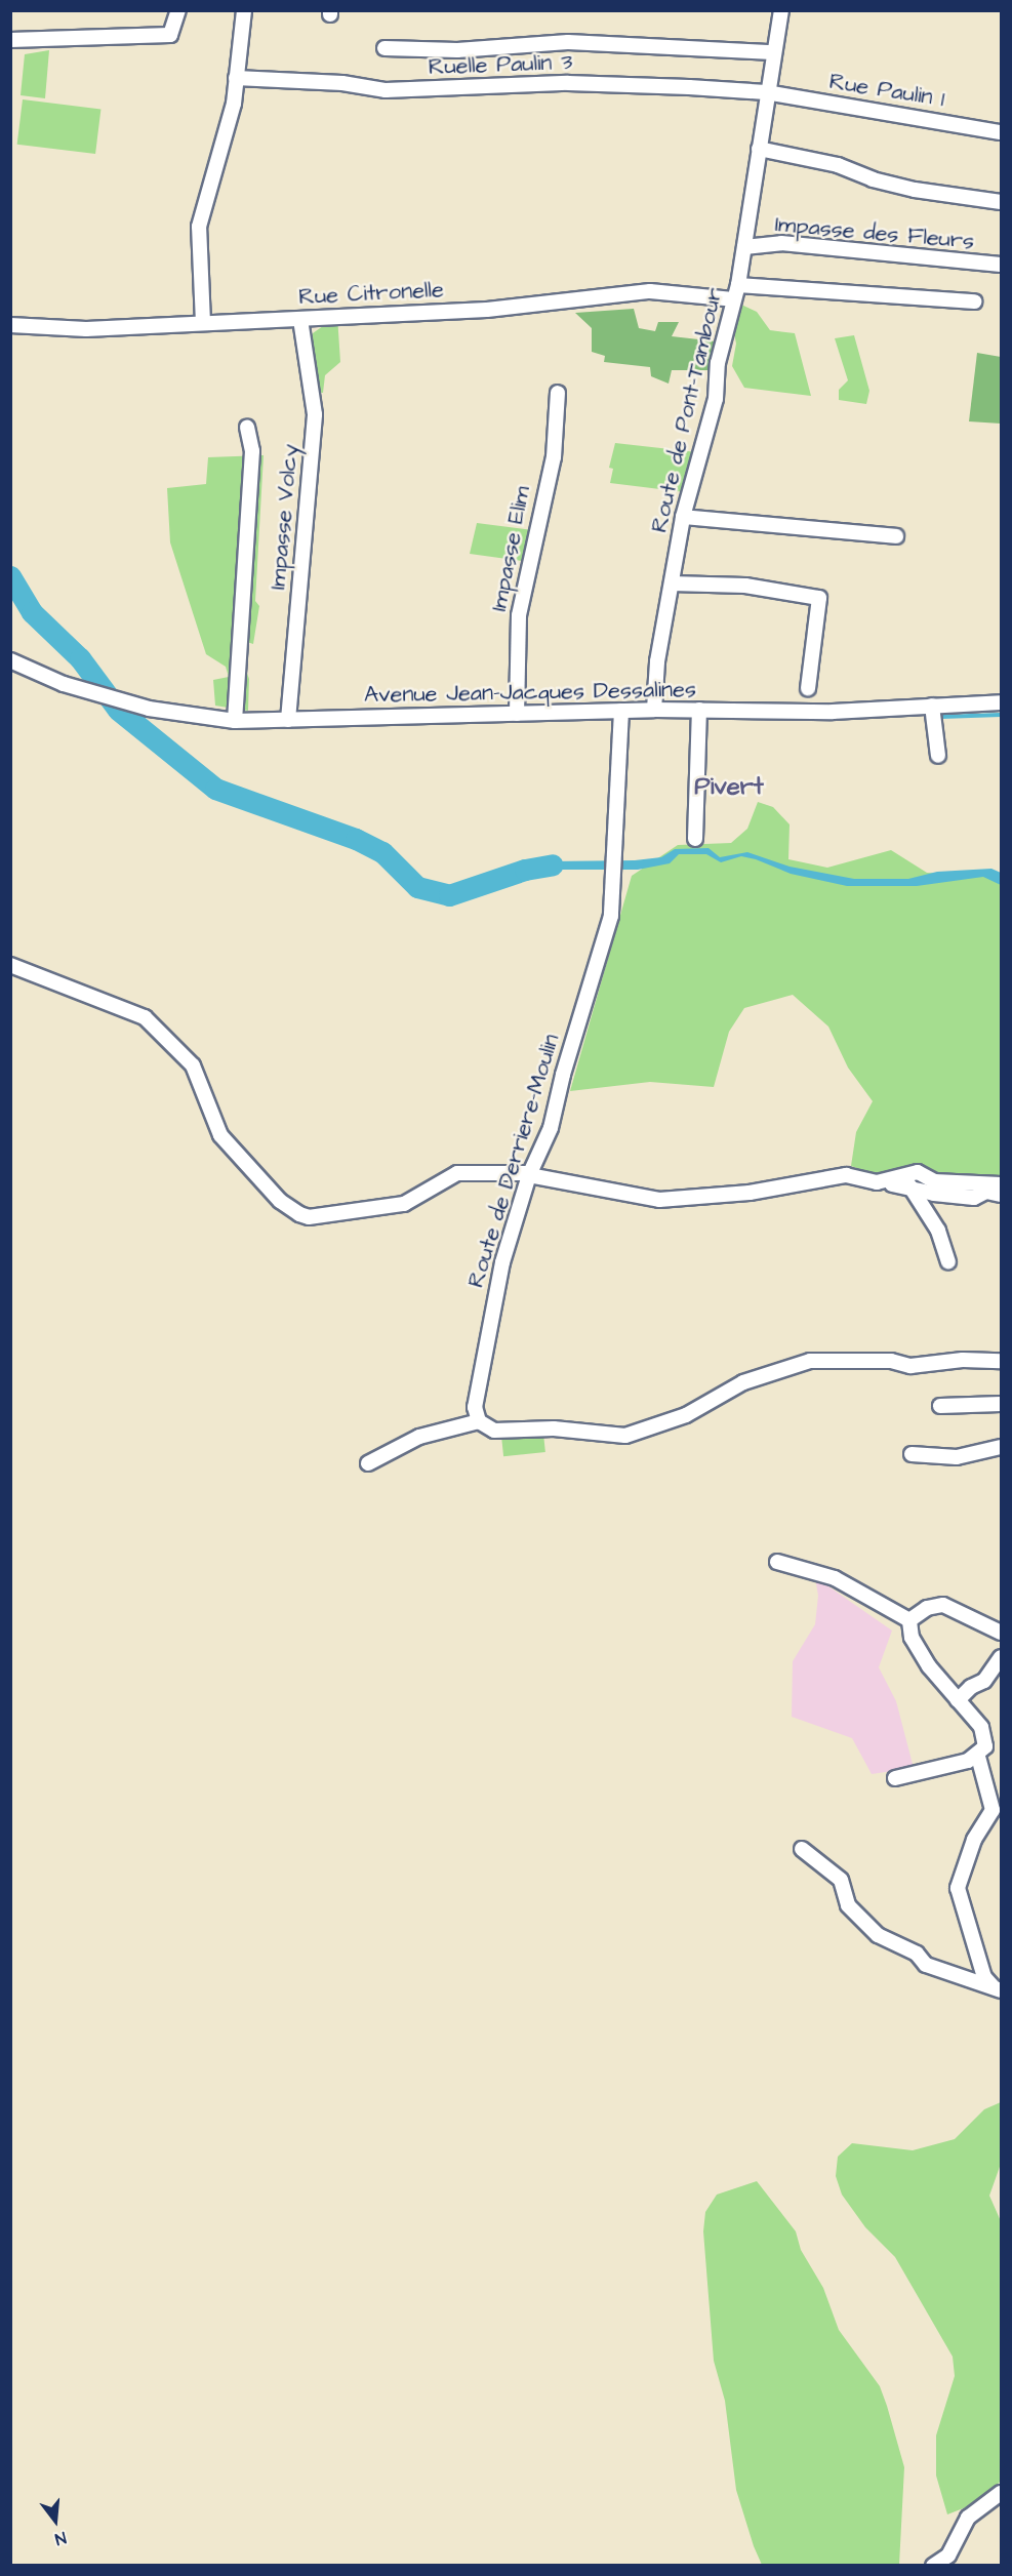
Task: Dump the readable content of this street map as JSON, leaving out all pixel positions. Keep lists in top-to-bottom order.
{
  "streets": {
    "street": [
      "Ruelle Paulin 3",
      "Rue Paulin 1",
      "Impasse des Fleurs",
      "Rue Citronelle",
      "Route de Pont-Tambour",
      "Impasse Volcy",
      "Impasse Elim",
      "Avenue Jean-Jacques Dessalines",
      "Route de Derriere-Moulin"
    ]
  },
  "crossings": [
    ["Ruelle Paulin 3", "Rue Paulin 1"],
    ["Ruelle Paulin 3", "Route de Pont-Tambour"],
    ["Rue Paulin 1", "Route de Pont-Tambour"],
    ["Impasse des Fleurs", "Route de Pont-Tambour"],
    ["Rue Citronelle", "Route de Pont-Tambour"],
    ["Rue Citronelle", "Impasse Volcy"],
    ["Route de Pont-Tambour", "Avenue Jean-Jacques Dessalines"],
    ["Impasse Volcy", "Avenue Jean-Jacques Dessalines"],
    ["Impasse Elim", "Avenue Jean-Jacques Dessalines"],
    ["Avenue Jean-Jacques Dessalines", "Route de Derriere-Moulin"]
  ],
  "districts": ["Pivert"],
  "north": "bottom"
}
